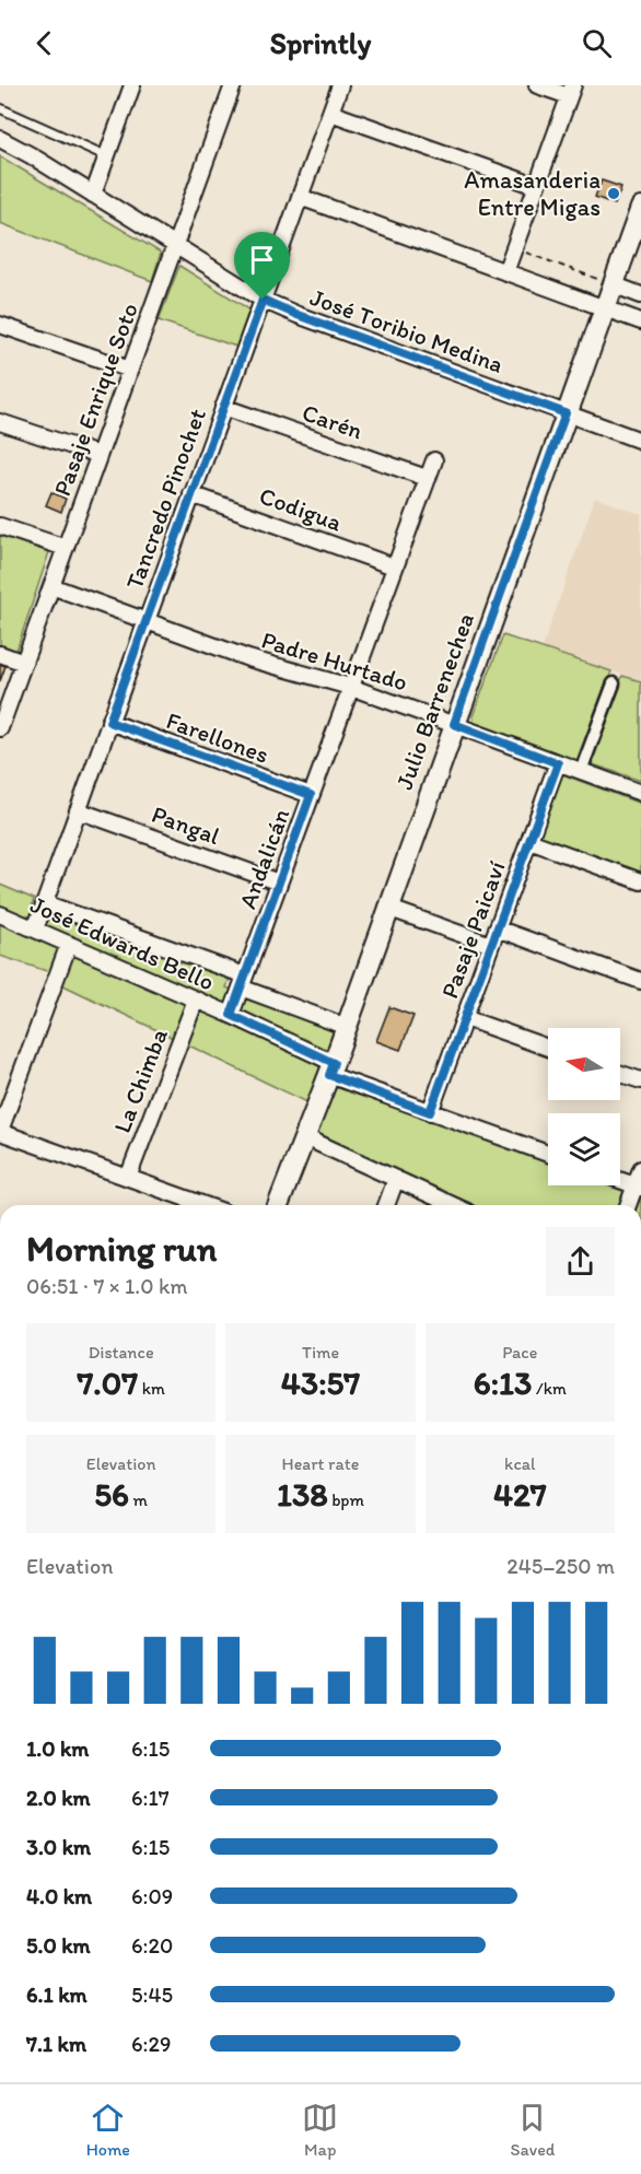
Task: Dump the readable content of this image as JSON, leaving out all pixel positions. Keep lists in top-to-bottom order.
{
  "streets": {
    "street": [
      "José Toribio Medina",
      "Pasaje Enrique Soto",
      "Carén",
      "Tancredo Pinochet",
      "Codigua",
      "Padre Hurtado",
      "Julio Barrenechea",
      "Farellones",
      "Pangal",
      "Andalicán",
      "Pasaje Paicaví",
      "José Edwards Bello",
      "La Chimba"
    ]
  },
  "crossings": [
    ["José Toribio Medina", "Pasaje Enrique Soto"],
    ["José Toribio Medina", "Tancredo Pinochet"],
    ["José Toribio Medina", "Julio Barrenechea"],
    ["Pasaje Enrique Soto", "Padre Hurtado"],
    ["Carén", "Tancredo Pinochet"],
    ["Carén", "Andalicán"],
    ["Tancredo Pinochet", "Codigua"],
    ["Tancredo Pinochet", "Padre Hurtado"],
    ["Tancredo Pinochet", "Farellones"],
    ["Tancredo Pinochet", "Pangal"],
    ["Tancredo Pinochet", "José Edwards Bello"],
    ["Codigua", "Andalicán"],
    ["Padre Hurtado", "Julio Barrenechea"],
    ["Padre Hurtado", "Andalicán"],
    ["Padre Hurtado", "Pasaje Paicaví"],
    ["Julio Barrenechea", "José Edwards Bello"],
    ["Farellones", "Andalicán"],
    ["Pangal", "Andalicán"],
    ["Andalicán", "José Edwards Bello"],
    ["Pasaje Paicaví", "José Edwards Bello"],
    ["José Edwards Bello", "La Chimba"]
  ],
  "places": ["Amasanderia Entre Migas"],
  "north": "left",
  "page": {
    "header": "Sprintly",
    "heading": ["Morning run", "06:51 · 7 × 1.0 km"],
    "stats": [
      ["Distance", "7.07 km"],
      ["Time", "43:57"],
      ["Pace", "6:13 /km"],
      ["Elevation", "56 m"],
      ["Heart rate", "138 bpm"],
      ["kcal", "427"]
    ],
    "chart": ["Elevation", "245–250 m"],
    "list": [
      {
        "name": "1.0 km",
        "note": "6:15"
      },
      {
        "name": "2.0 km",
        "note": "6:17"
      },
      {
        "name": "3.0 km",
        "note": "6:15"
      },
      {
        "name": "4.0 km",
        "note": "6:09"
      },
      {
        "name": "5.0 km",
        "note": "6:20"
      },
      {
        "name": "6.1 km",
        "note": "5:45"
      },
      {
        "name": "7.1 km",
        "note": "6:29"
      }
    ],
    "tabs": ["Home", "Map", "Saved"]
  }
}
